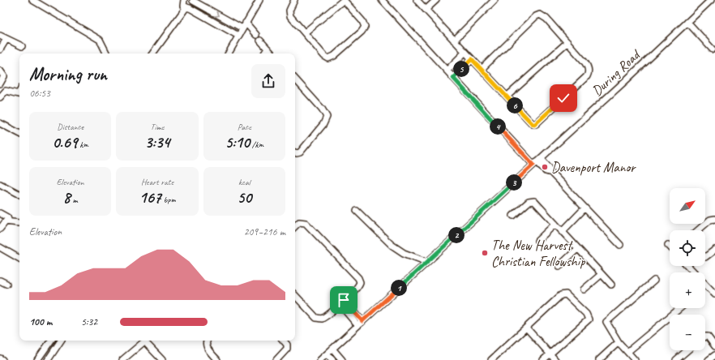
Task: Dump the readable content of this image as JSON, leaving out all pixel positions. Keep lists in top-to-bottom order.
{
  "streets": {
    "street": ["During Road"]
  },
  "places": ["Davenport Manor", "The New Harvest Christian Fellowship"],
  "north": "top right",
  "page": {
    "heading": ["Morning run", "06:53"],
    "pins": [
      "5",
      "6",
      "4",
      "3",
      "2",
      "1"
    ],
    "stats": [
      ["Distance", "0.69 km"],
      ["Time", "3:34"],
      ["Pace", "5:10 /km"],
      ["Elevation", "8 m"],
      ["Heart rate", "167 bpm"],
      ["kcal", "50"]
    ],
    "map_buttons": ["+", "−"],
    "chart": ["Elevation", "209–216 m"],
    "list": [
      {
        "name": "100 m",
        "note": "5:32"
      }
    ]
  }
}
